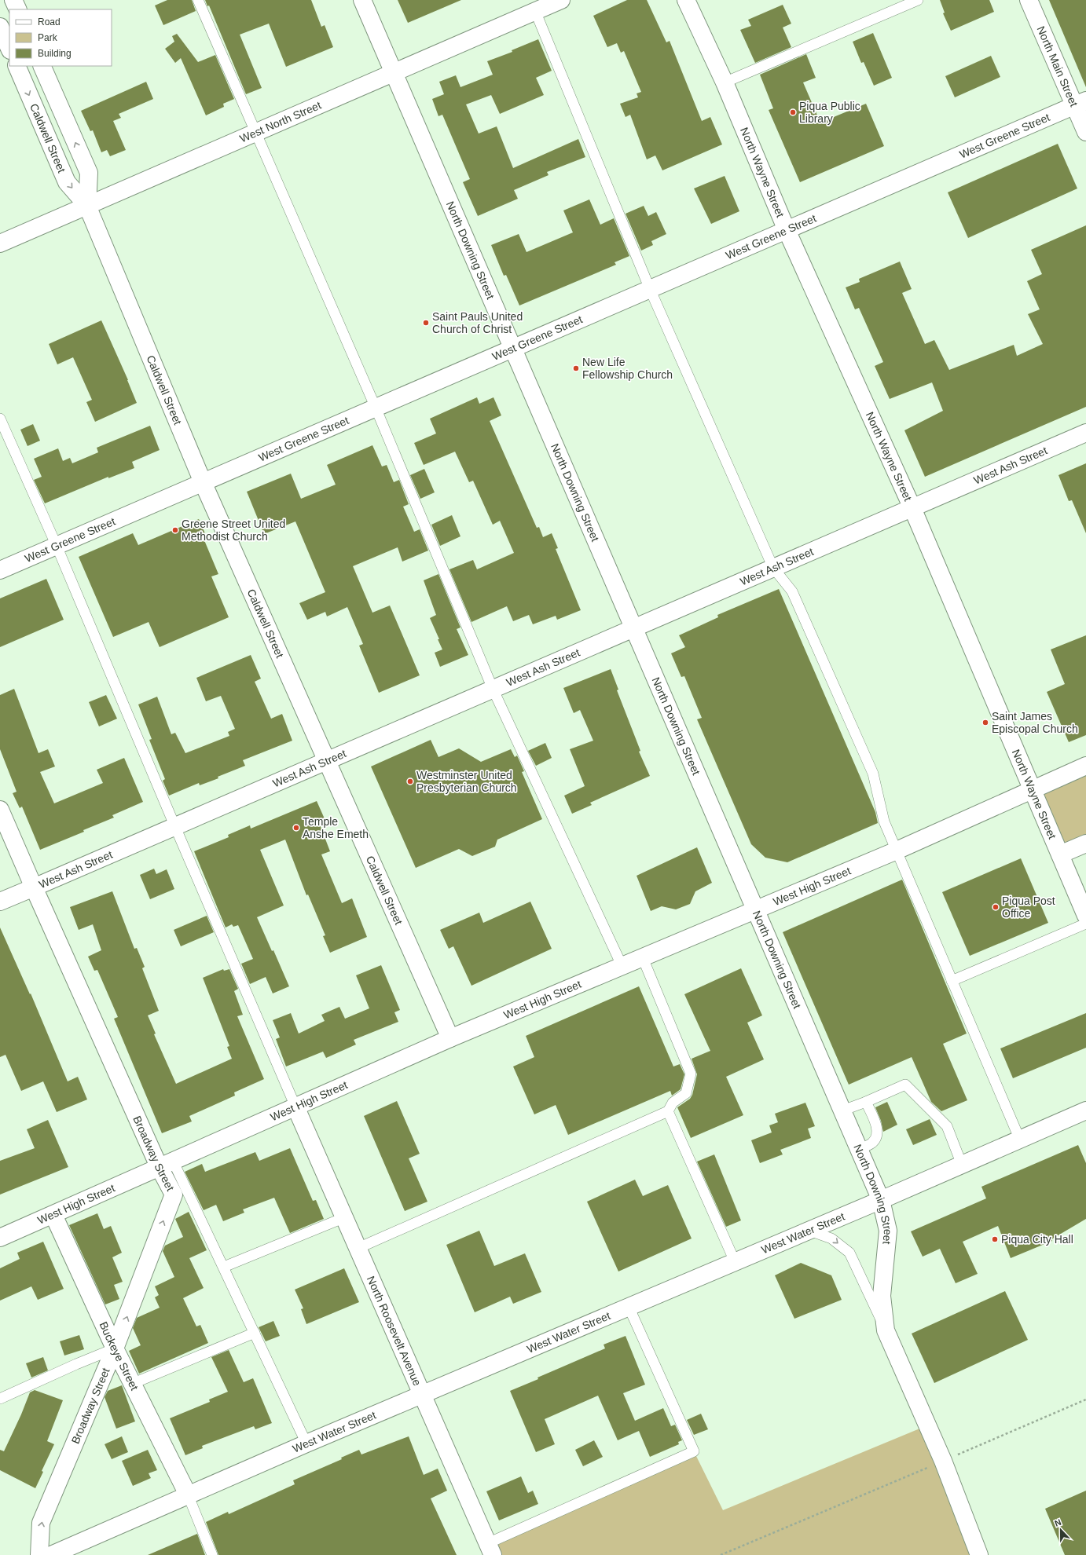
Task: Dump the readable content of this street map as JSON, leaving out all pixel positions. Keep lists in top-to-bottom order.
{
  "streets": {
    "street": [
      "North Main Street",
      "West North Street",
      "West Greene Street",
      "Caldwell Street",
      "North Wayne Street",
      "North Downing Street",
      "West Ash Street",
      "West High Street",
      "Broadway Street",
      "West Water Street",
      "North Roosevelt Avenue",
      "Buckeye Street"
    ]
  },
  "crossings": [
    ["North Main Street", "West Greene Street"],
    ["West North Street", "Caldwell Street"],
    ["West North Street", "North Downing Street"],
    ["West Greene Street", "Caldwell Street"],
    ["West Greene Street", "North Wayne Street"],
    ["West Greene Street", "North Downing Street"],
    ["Caldwell Street", "West Ash Street"],
    ["Caldwell Street", "West High Street"],
    ["North Wayne Street", "West Ash Street"],
    ["North Wayne Street", "West High Street"],
    ["North Downing Street", "West Ash Street"],
    ["North Downing Street", "West High Street"],
    ["North Downing Street", "West Water Street"],
    ["West Ash Street", "Broadway Street"],
    ["West High Street", "Broadway Street"],
    ["West High Street", "North Roosevelt Avenue"],
    ["West High Street", "Buckeye Street"],
    ["Broadway Street", "Buckeye Street"],
    ["West Water Street", "North Roosevelt Avenue"],
    ["West Water Street", "Buckeye Street"]
  ],
  "one_way": ["Broadway Street"],
  "places": [
    "Piqua Public Library",
    "Saint Pauls United Church of Christ",
    "New Life Fellowship Church",
    "Greene Street United Methodist Church",
    "Saint James Episcopal Church",
    "Westminster United Presbyterian Church",
    "Temple Anshe Emeth",
    "Piqua Post Office",
    "Piqua City Hall"
  ],
  "legend": ["Road", "Park", "Building"],
  "north": "top"
}
